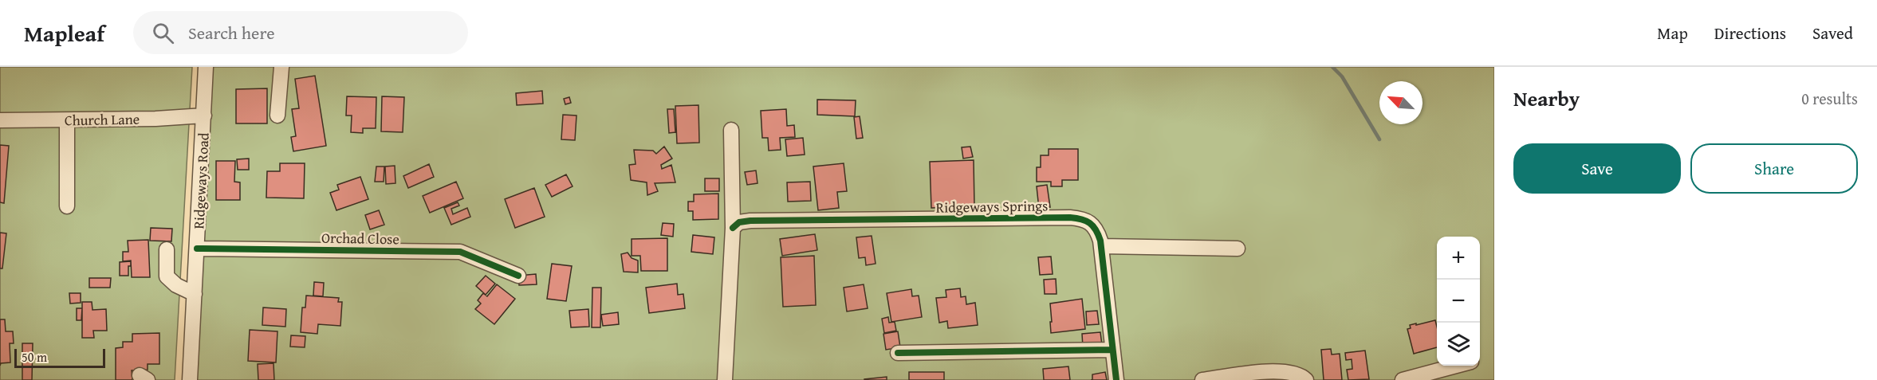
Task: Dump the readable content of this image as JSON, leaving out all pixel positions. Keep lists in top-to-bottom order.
{
  "streets": {
    "street": [
      "Church Lane",
      "Ridgeways Road",
      "Ridgeways Springs",
      "Orchad Close"
    ]
  },
  "crossings": [
    ["Church Lane", "Ridgeways Road"],
    ["Ridgeways Road", "Orchad Close"]
  ],
  "scale_bar": "50 m",
  "north": "top left",
  "page": {
    "header": "Mapleaf",
    "search": "Search here",
    "nav": ["Map", "Directions", "Saved"],
    "heading": ["Nearby", "0 results"],
    "buttons": ["Save", "Share"],
    "map_buttons": ["+", "−"],
    "scale": "50 m"
  }
}
